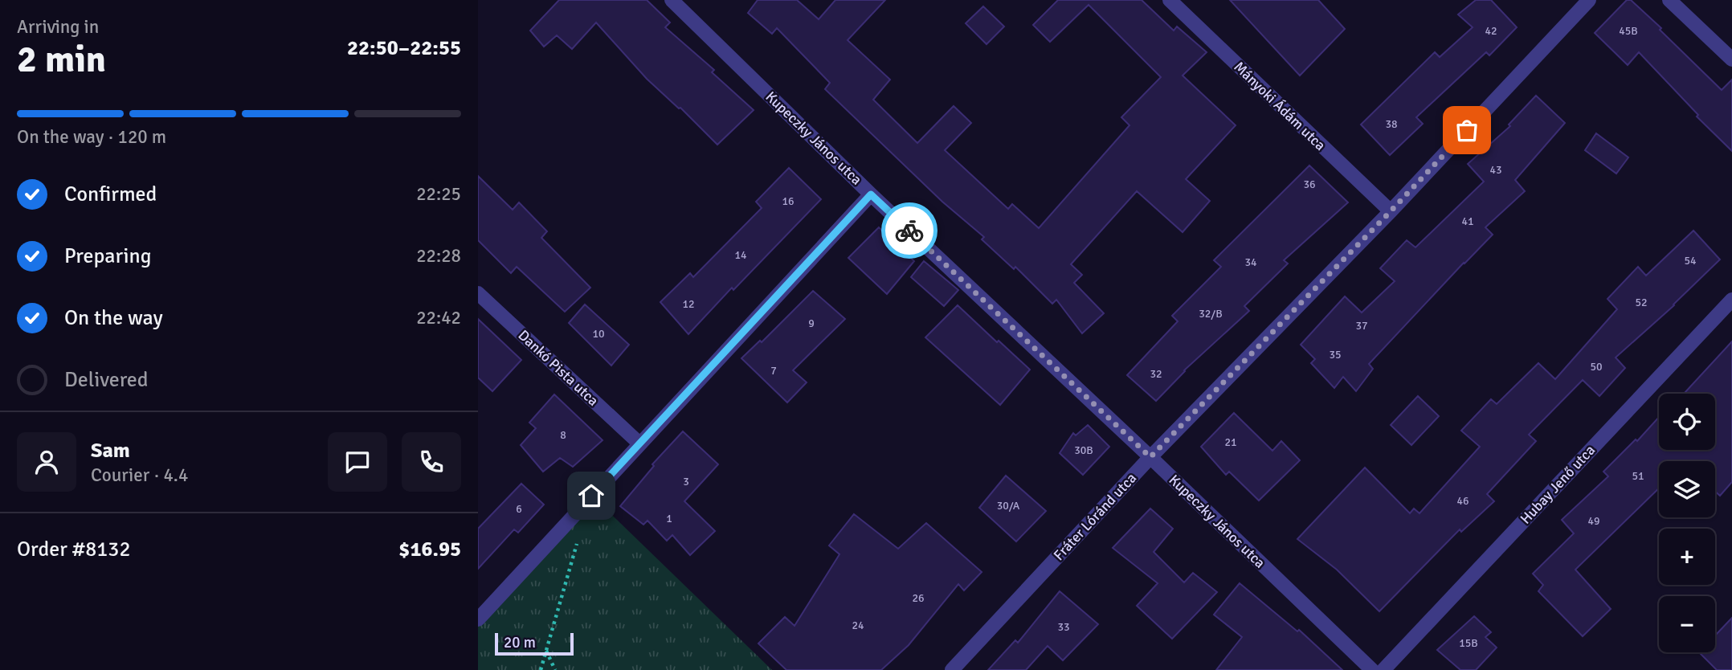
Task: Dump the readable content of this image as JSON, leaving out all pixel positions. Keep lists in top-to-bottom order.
{
  "streets": {
    "street": [
      "Mányoki Ádám utca",
      "Kupeczky János utca",
      "Dankó Pista utca",
      "Hubay Jenő utca",
      "Fráter Lóránd utca"
    ]
  },
  "crossings": [
    ["Mányoki Ádám utca", "Fráter Lóránd utca"],
    ["Kupeczky János utca", "Fráter Lóránd utca"]
  ],
  "house_numbers": [
    "42",
    "45B",
    "38",
    "43",
    "36",
    "16",
    "41",
    "14",
    "54",
    "34",
    "52",
    "12",
    "32/B",
    "9",
    "37",
    "10",
    "35",
    "50",
    "7",
    "32",
    "8",
    "21",
    "30B",
    "51",
    "3",
    "46",
    "30/A",
    "6",
    "1",
    "49",
    "26",
    "24",
    "33",
    "15B"
  ],
  "scale_bar": "20 m",
  "page": {
    "heading": ["2 min", "Arriving in", "22:50–22:55"],
    "panel": [
      "Sam",
      "Courier · 4.4",
      "Order #8132",
      "$16.95"
    ],
    "bar": "On the way · 120 m",
    "list": [
      ["Confirmed", "22:25"],
      ["Preparing", "22:28"],
      ["On the way", "22:42"],
      "Delivered"
    ],
    "map_buttons": ["+", "−"],
    "scale": "20 m"
  }
}
